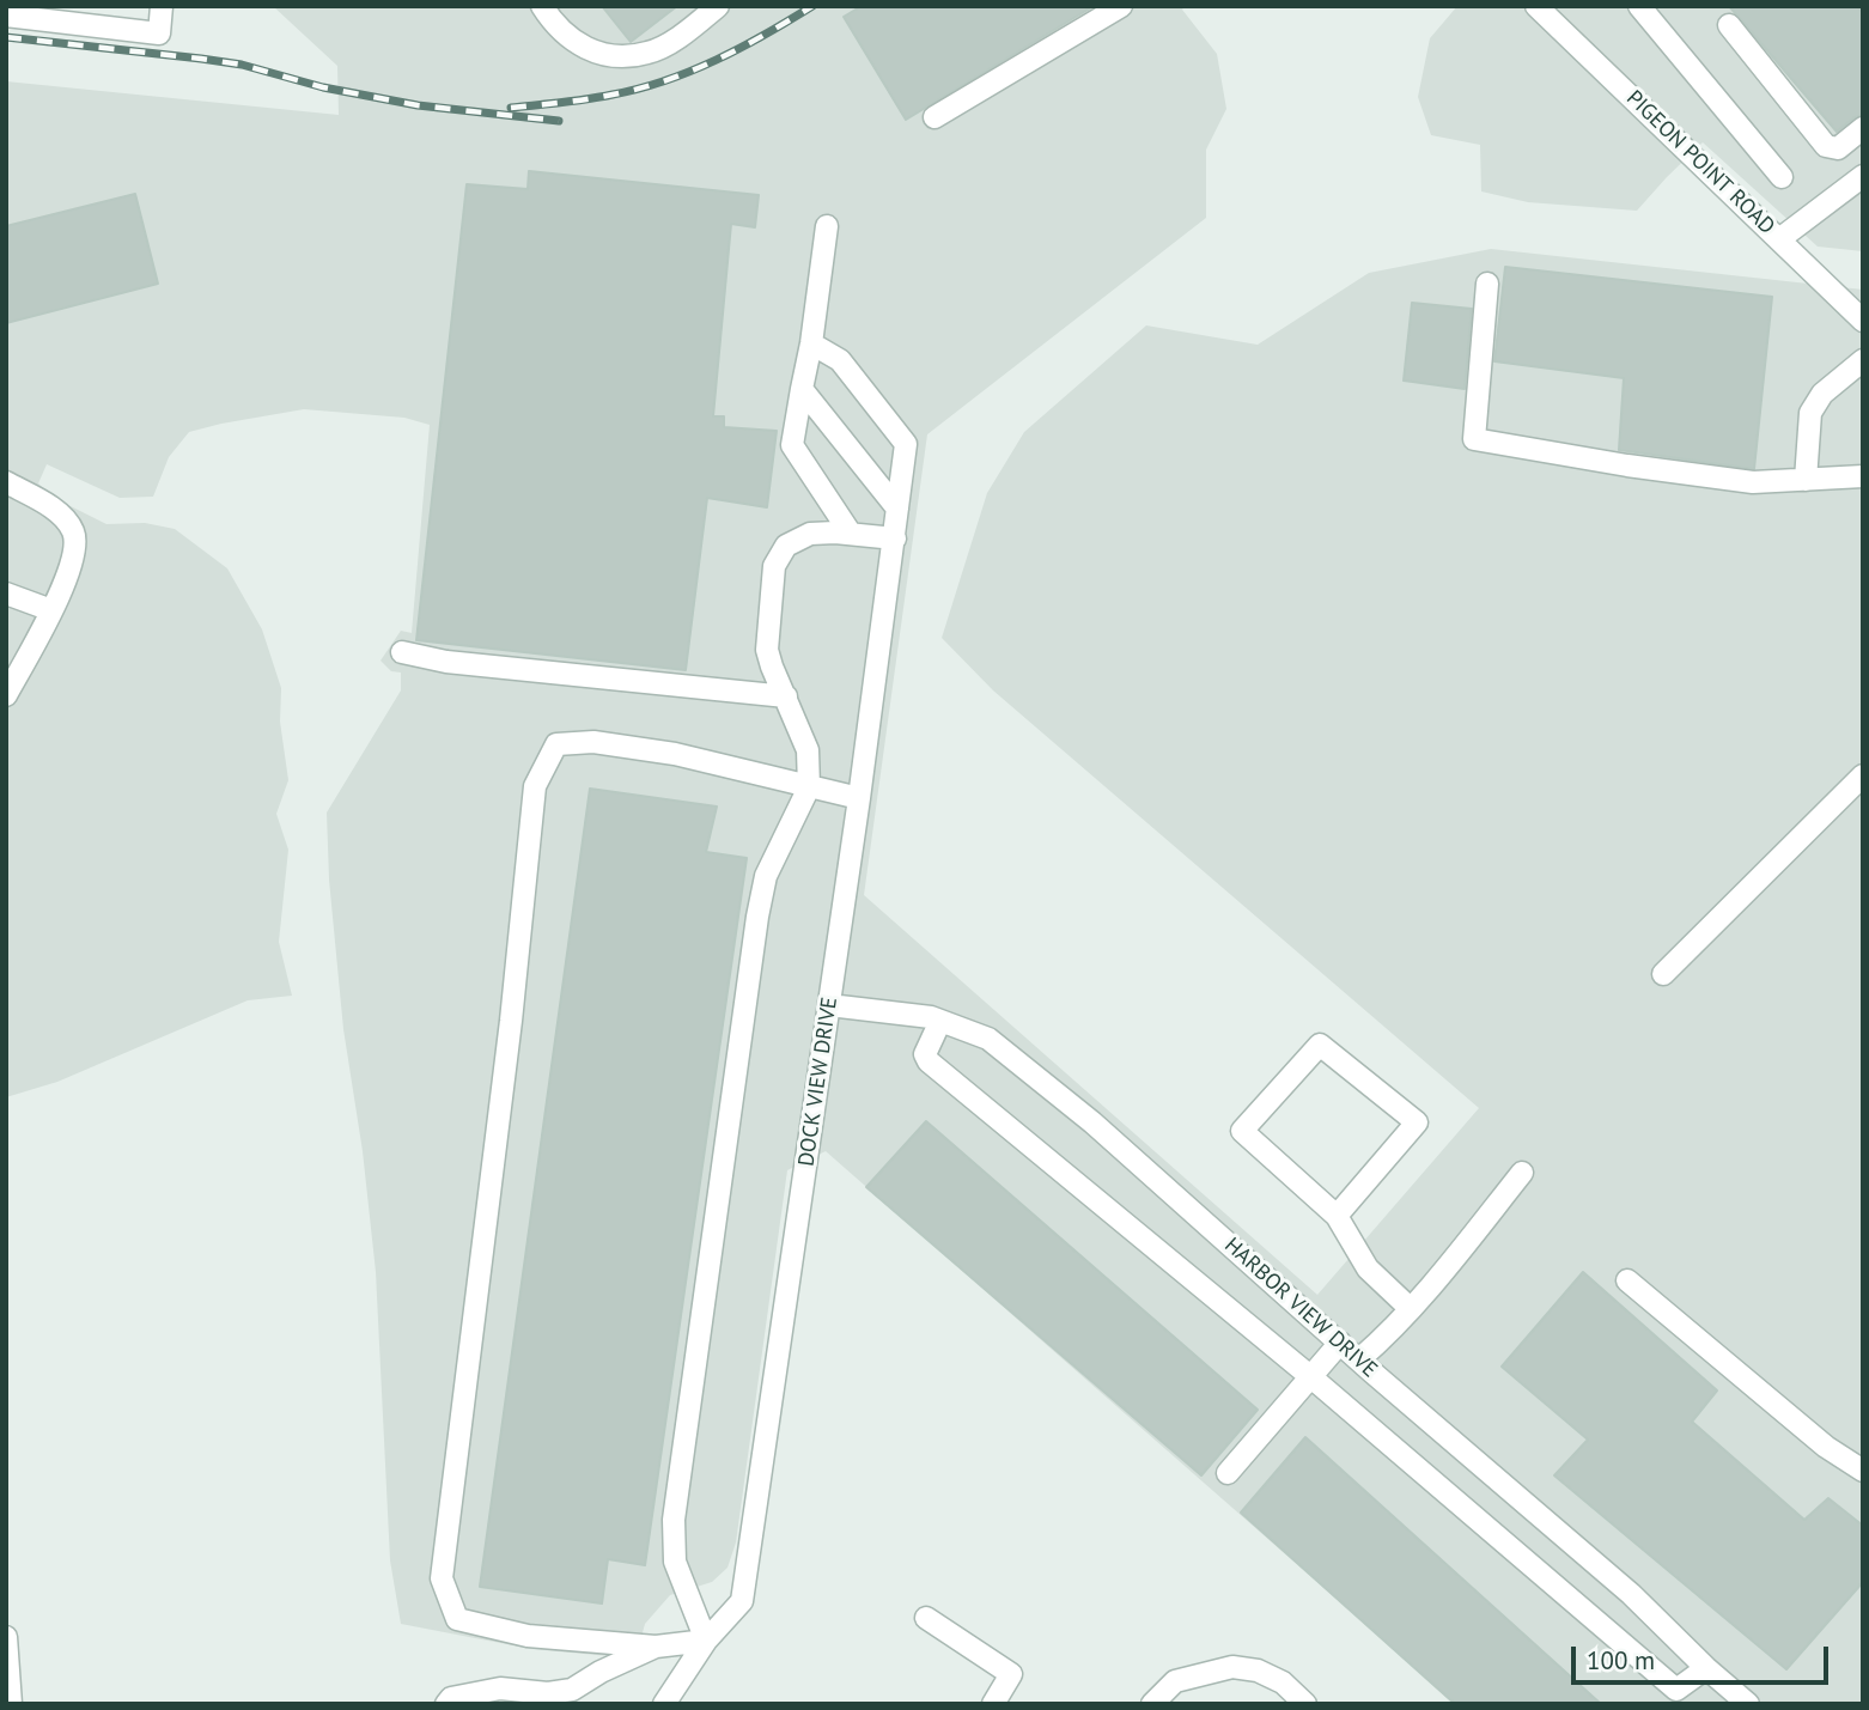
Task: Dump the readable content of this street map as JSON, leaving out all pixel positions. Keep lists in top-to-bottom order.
{
  "streets": {
    "street": ["PIGEON POINT ROAD", "DOCK VIEW DRIVE", "HARBOR VIEW DRIVE"]
  },
  "crossings": [
    ["DOCK VIEW DRIVE", "HARBOR VIEW DRIVE"]
  ],
  "scale_bar": "100 m"
}
